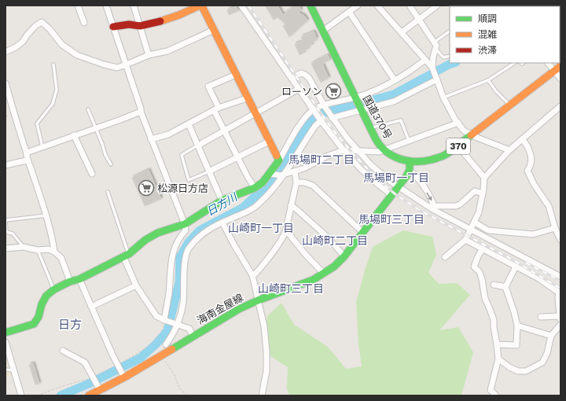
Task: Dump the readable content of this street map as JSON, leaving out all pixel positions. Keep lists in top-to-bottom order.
{
  "streets": {
    "main road": ["国道370号", "370", "海南金屋線"]
  },
  "crossings": [
    ["国道370号", "海南金屋線"]
  ],
  "districts": [
    "馬場町二丁目",
    "馬場町一丁目",
    "馬場町三丁目",
    "山崎町一丁目",
    "山崎町二丁目",
    "山崎町三丁目",
    "日方"
  ],
  "water": ["日方川"],
  "places": {
    "supermarket": ["ローソン", "松源日方店"]
  },
  "legend": ["順調", "混雑", "渋滞"]
}
